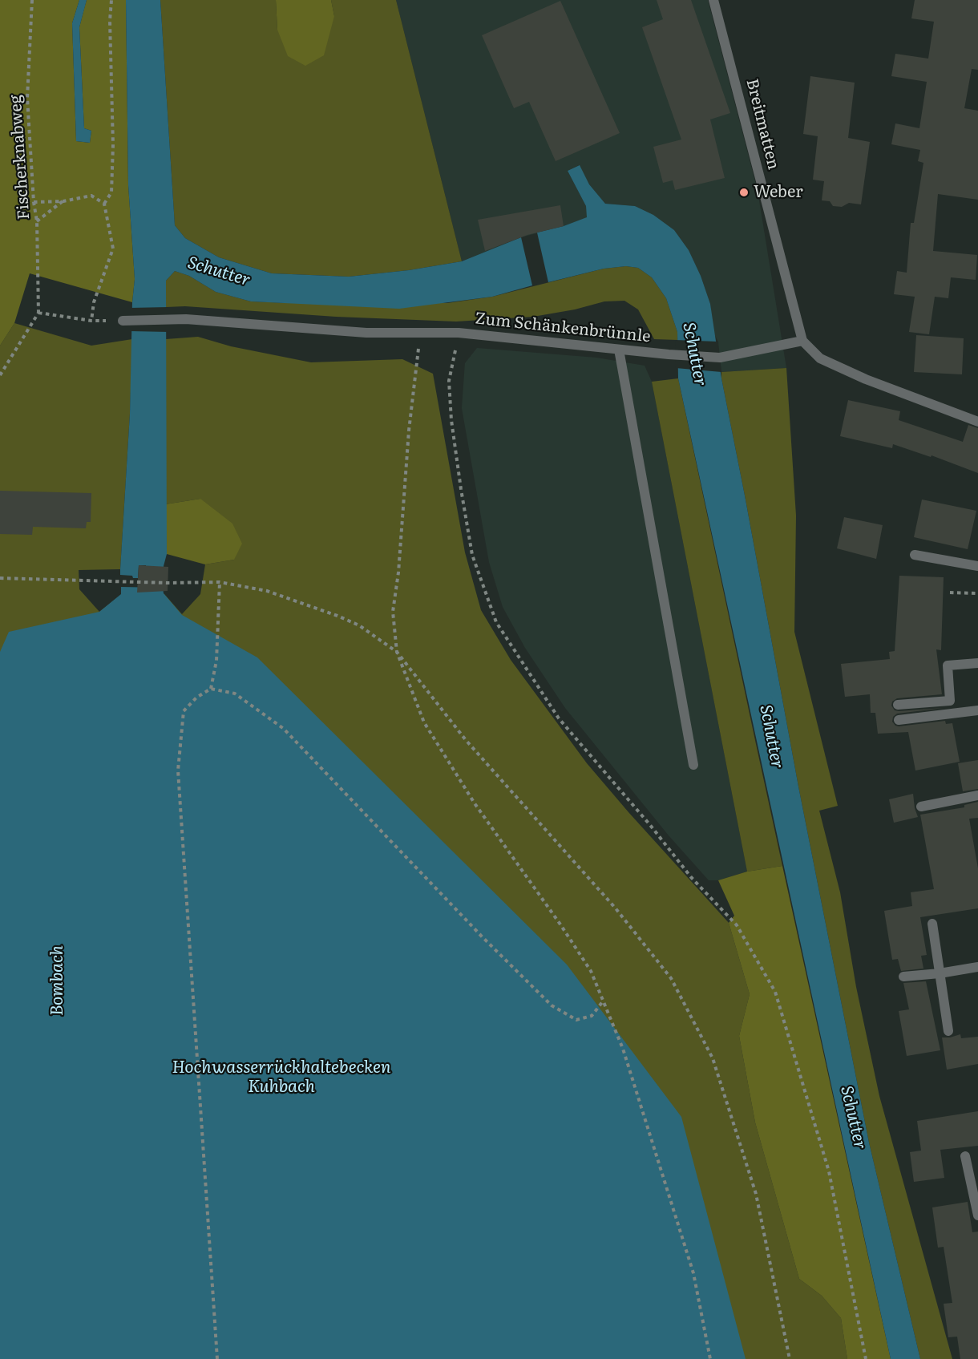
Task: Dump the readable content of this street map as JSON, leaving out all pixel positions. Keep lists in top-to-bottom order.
{
  "streets": {
    "street": ["Breitmatten", "Zum Schänkenbrünnle"],
    "path": ["Fischerknabweg"]
  },
  "crossings": [
    ["Breitmatten", "Zum Schänkenbrünnle"]
  ],
  "water": ["Schutter", "Bombach", "Hochwasserrückhaltebecken Kuhbach"],
  "places": ["Weber"]
}
